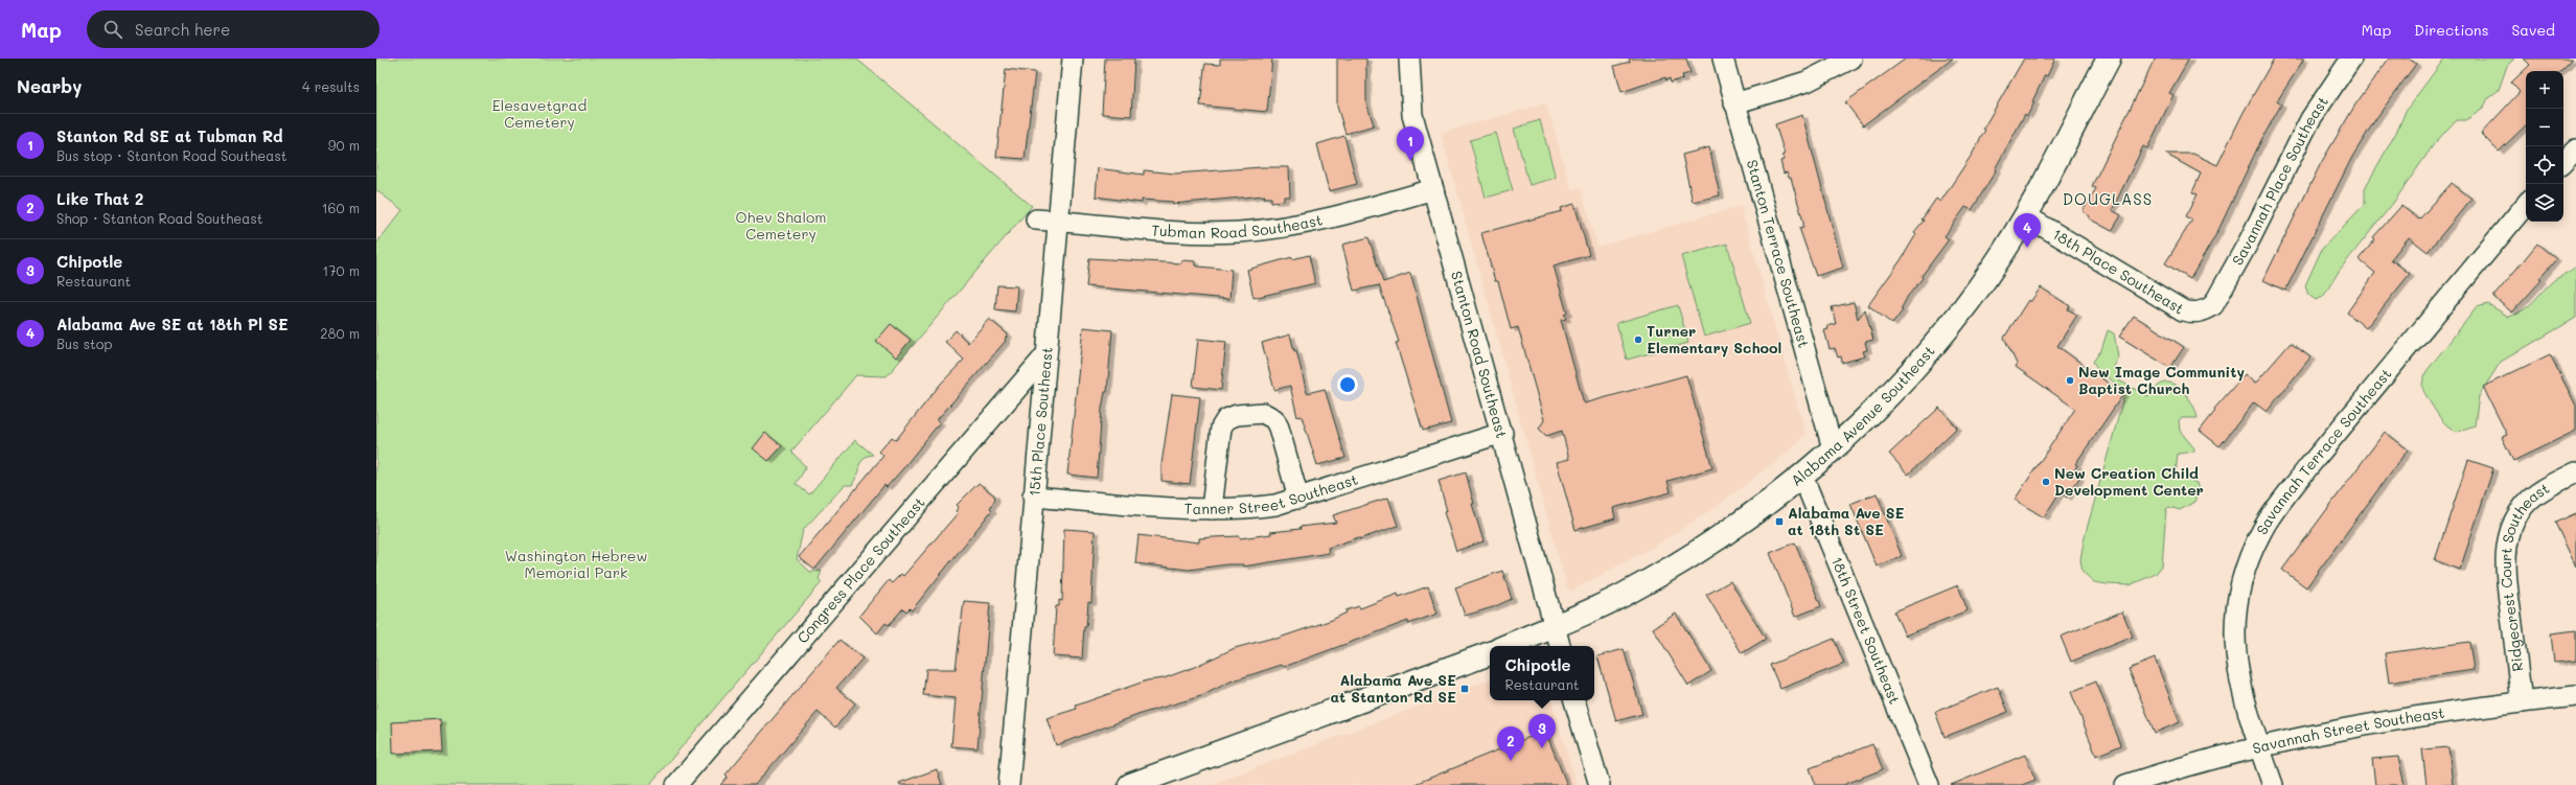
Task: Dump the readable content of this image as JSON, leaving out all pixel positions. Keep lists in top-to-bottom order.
{
  "streets": {
    "main road": ["Alabama Avenue Southeast"],
    "street": [
      "Savannah Place Southeast",
      "Tubman Road Southeast",
      "Stanton Terrace Southeast",
      "18th Place Southeast",
      "Stanton Road Southeast",
      "15th Place Southeast",
      "Savannah Terrace Southeast",
      "Tanner Street Southeast",
      "Congress Place Southeast",
      "Ridgecrest Court Southeast",
      "18th Street Southeast",
      "Savannah Street Southeast"
    ]
  },
  "crossings": [
    ["Savannah Place Southeast", "18th Place Southeast"],
    ["Tubman Road Southeast", "Stanton Road Southeast"],
    ["Tubman Road Southeast", "15th Place Southeast"],
    ["Stanton Terrace Southeast", "Alabama Avenue Southeast"],
    ["18th Place Southeast", "Alabama Avenue Southeast"],
    ["Stanton Road Southeast", "Alabama Avenue Southeast"],
    ["Stanton Road Southeast", "Tanner Street Southeast"],
    ["Alabama Avenue Southeast", "18th Street Southeast"],
    ["15th Place Southeast", "Tanner Street Southeast"],
    ["15th Place Southeast", "Congress Place Southeast"],
    ["Savannah Terrace Southeast", "Savannah Street Southeast"],
    ["Ridgecrest Court Southeast", "Savannah Street Southeast"]
  ],
  "districts": ["DOUGLASS"],
  "parks": ["Elesavetgrad Cemetery", "Ohev Shalom Cemetery", "Washington Hebrew Memorial Park"],
  "places": {
    "other": ["Turner Elementary School", "New Image Community Baptist Church", "New Creation Child Development Center"],
    "transit": ["Alabama Ave SE at 18th St SE", "Alabama Ave SE at Stanton Rd SE"]
  },
  "page": {
    "header": "Map",
    "search": "Search here",
    "nav": ["Map", "Directions", "Saved"],
    "heading": ["Nearby", "4 results"],
    "map_buttons": ["+", "−"],
    "list": [
      {
        "mark": "1",
        "name": "Stanton Rd SE at Tubman Rd",
        "note": "Bus stop · Stanton Road Southeast",
        "value": "90 m"
      },
      {
        "mark": "2",
        "name": "Like That 2",
        "note": "Shop · Stanton Road Southeast",
        "value": "160 m"
      },
      {
        "mark": "3",
        "name": "Chipotle",
        "note": "Restaurant",
        "value": "170 m"
      },
      {
        "mark": "4",
        "name": "Alabama Ave SE at 18th Pl SE",
        "note": "Bus stop",
        "value": "280 m"
      }
    ],
    "pins": [
      "1",
      "4",
      "3",
      "2"
    ],
    "popup": ["Chipotle", "Restaurant"]
  }
}
